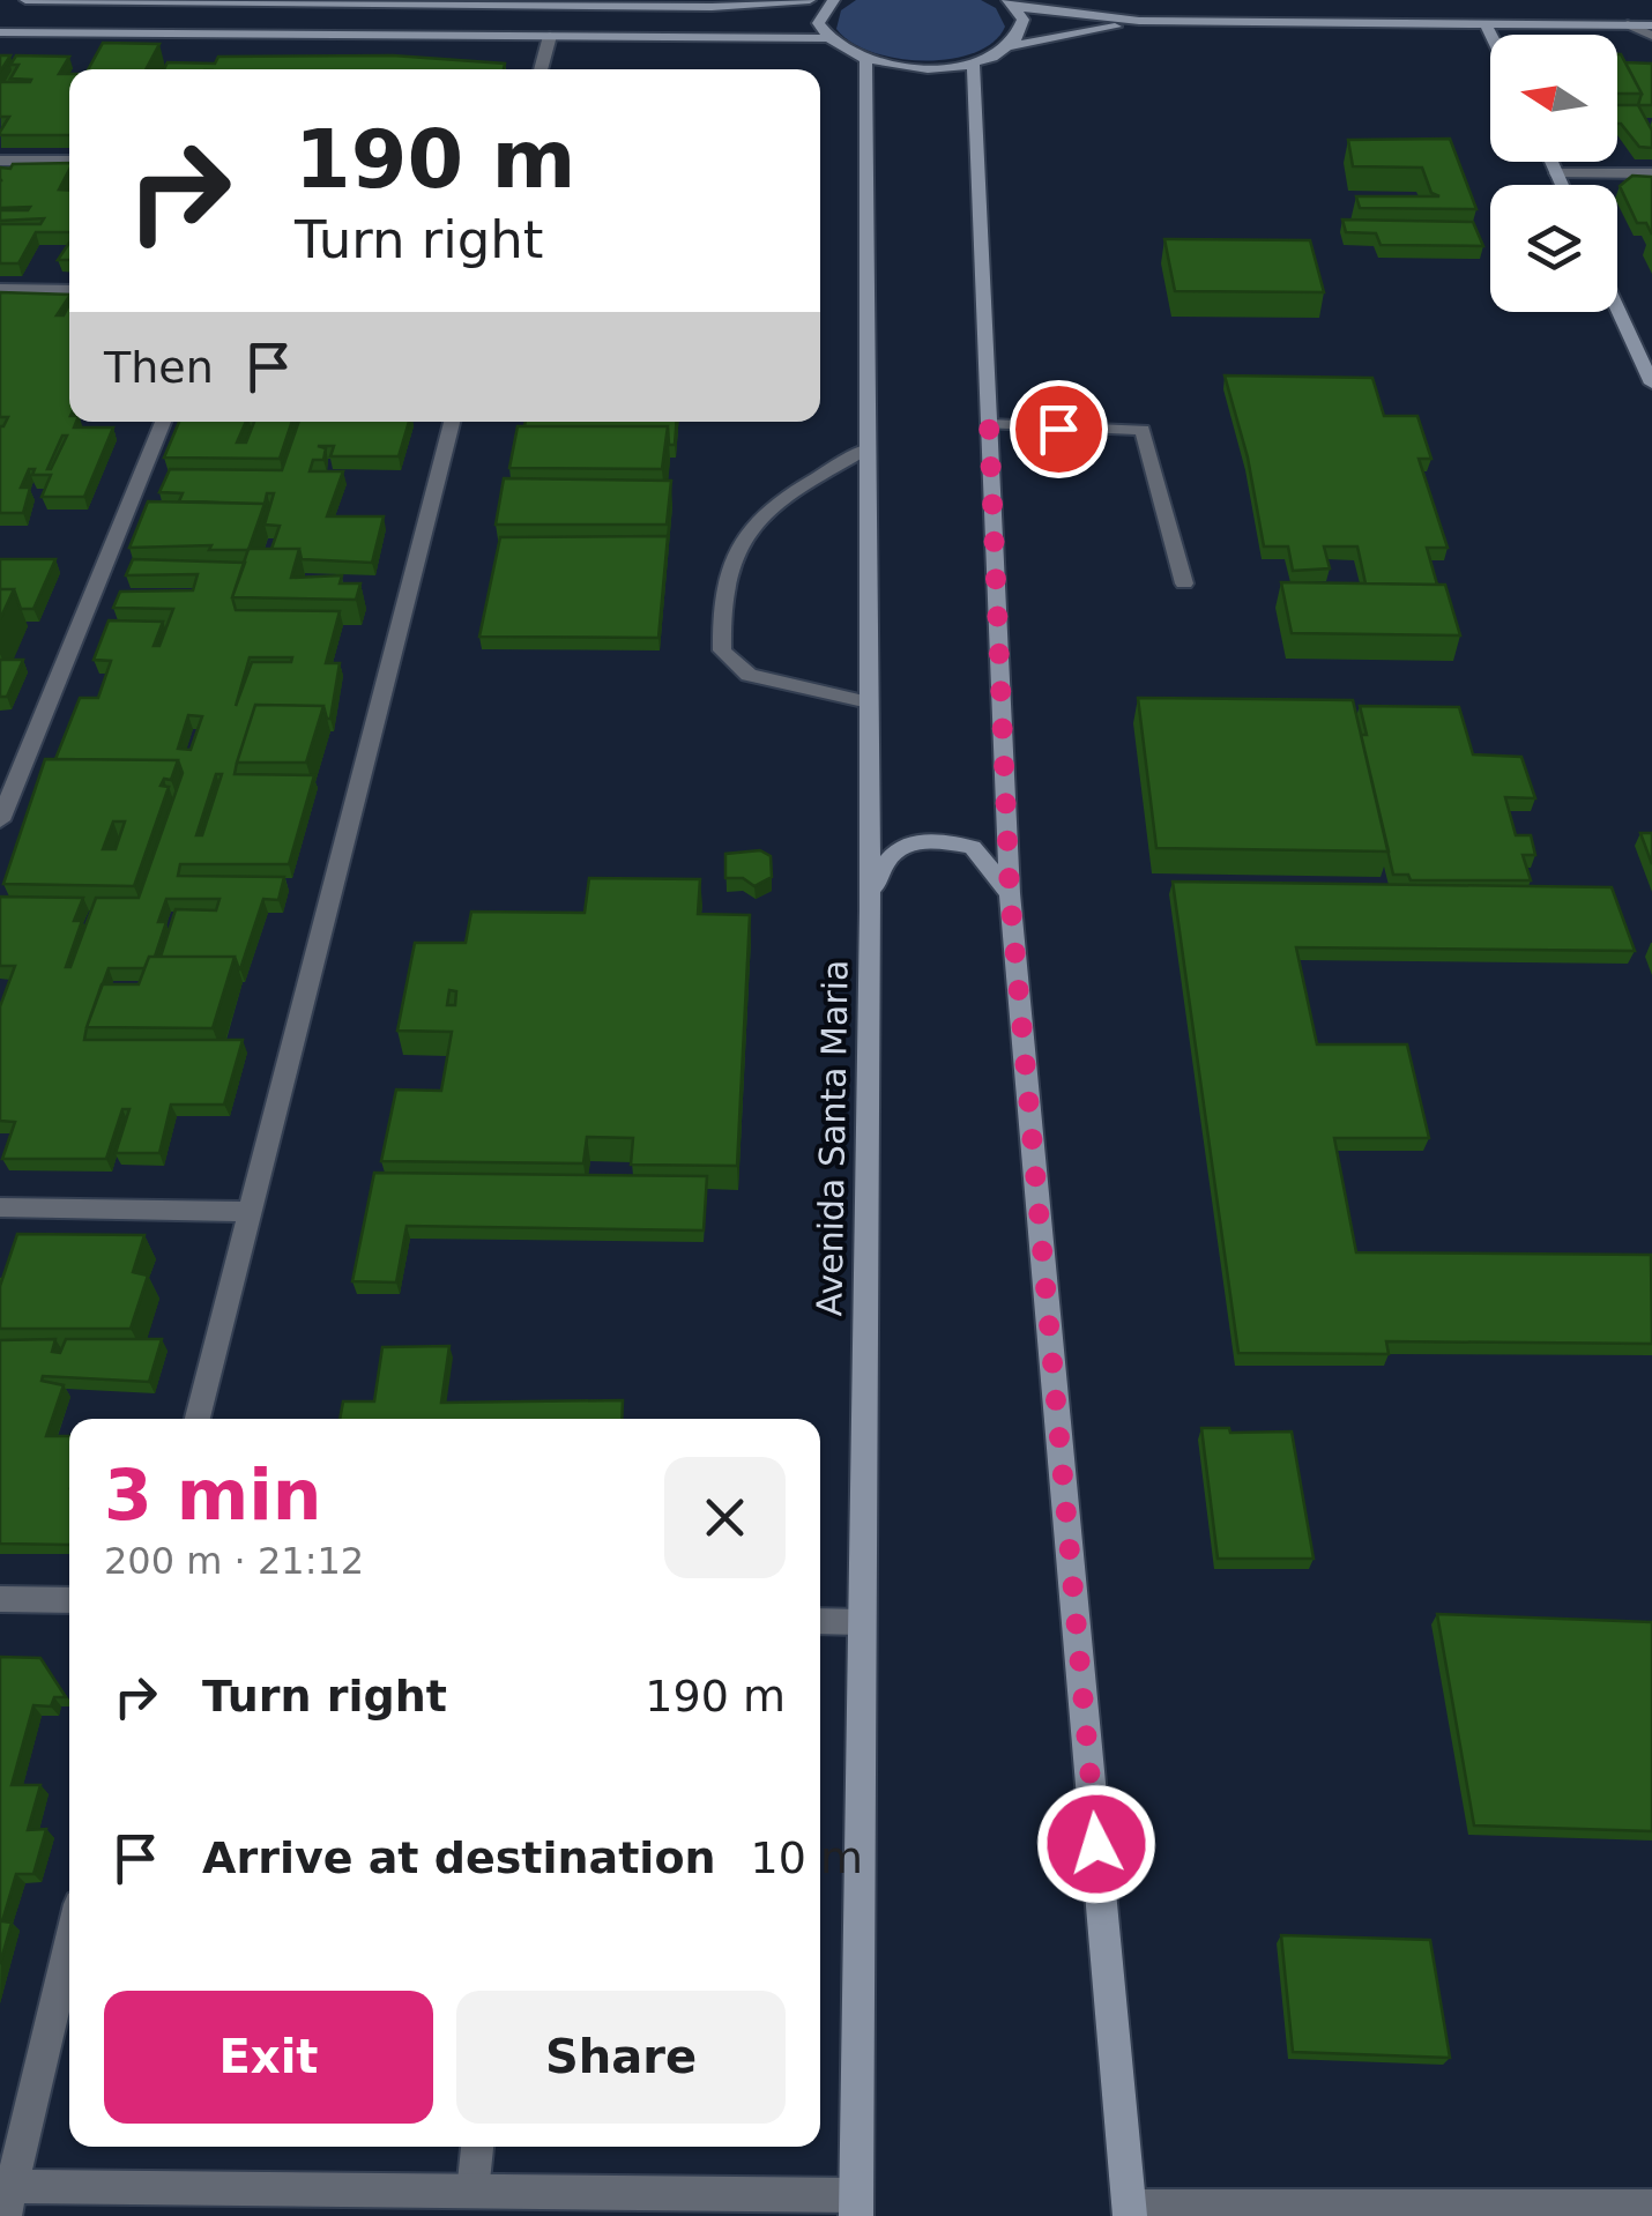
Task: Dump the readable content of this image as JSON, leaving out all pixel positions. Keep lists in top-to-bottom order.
{
  "streets": {
    "main road": ["Avenida Santa Maria"]
  },
  "north": "left",
  "page": {
    "turn": ["190 m", "Turn right"],
    "then": "Then",
    "heading": ["3 min", "200 m · 21:12"],
    "list": [
      {
        "name": "Turn right",
        "value": "190 m"
      },
      {
        "name": "Arrive at destination",
        "value": "10 m"
      }
    ],
    "buttons": ["Exit", "Share"]
  }
}
